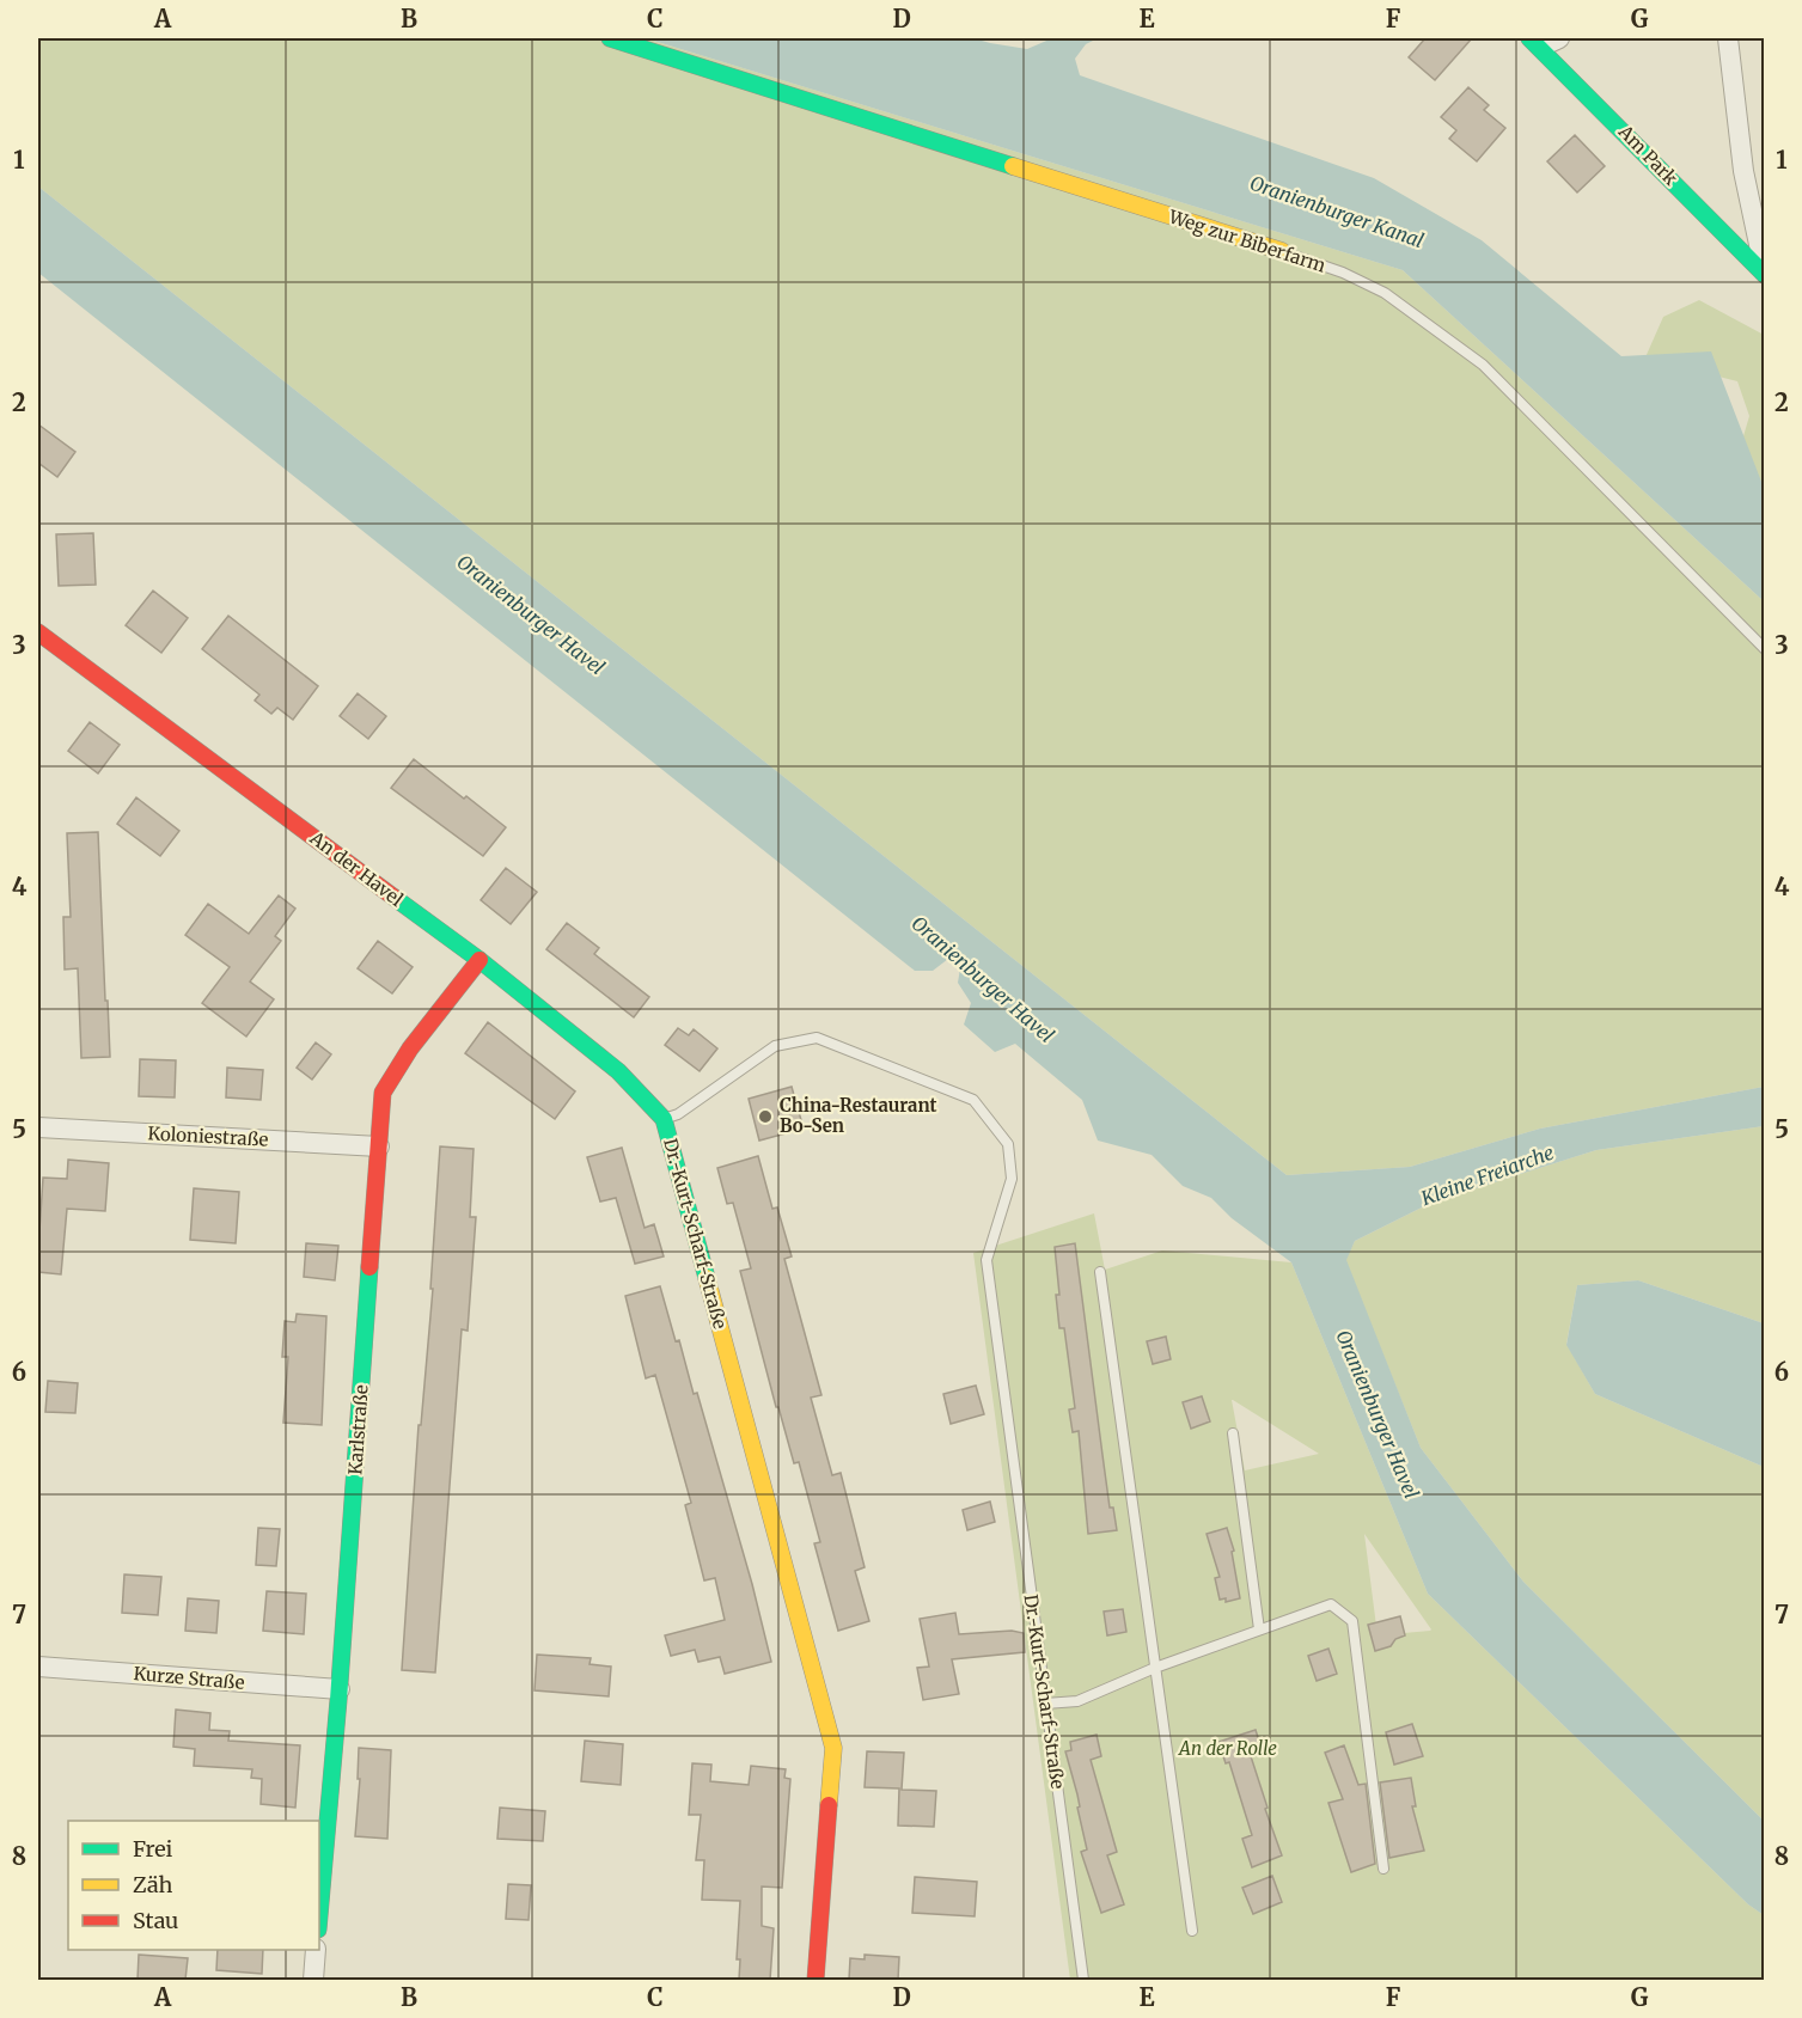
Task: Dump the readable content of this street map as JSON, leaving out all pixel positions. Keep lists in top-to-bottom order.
{
  "streets": {
    "street": [
      "Am Park",
      "Weg zur Biberfarm",
      "An der Havel",
      "Koloniestraße",
      "Dr.-Kurt-Scharf-Straße",
      "Karlstraße",
      "Kurze Straße"
    ]
  },
  "crossings": [
    ["An der Havel", "Dr.-Kurt-Scharf-Straße"],
    ["An der Havel", "Karlstraße"],
    ["Koloniestraße", "Karlstraße"],
    ["Karlstraße", "Kurze Straße"]
  ],
  "water": ["Oranienburger Kanal", "Oranienburger Havel", "Kleine Freiarche"],
  "parks": ["An der Rolle"],
  "places": ["China-Restaurant Bo-Sen"],
  "legend": ["Frei", "Zäh", "Stau"],
  "grid": {
    "columns": [
      "A",
      "B",
      "C",
      "D",
      "E",
      "F",
      "G"
    ],
    "rows": [
      "1",
      "2",
      "3",
      "4",
      "5",
      "6",
      "7",
      "8"
    ]
  }
}
